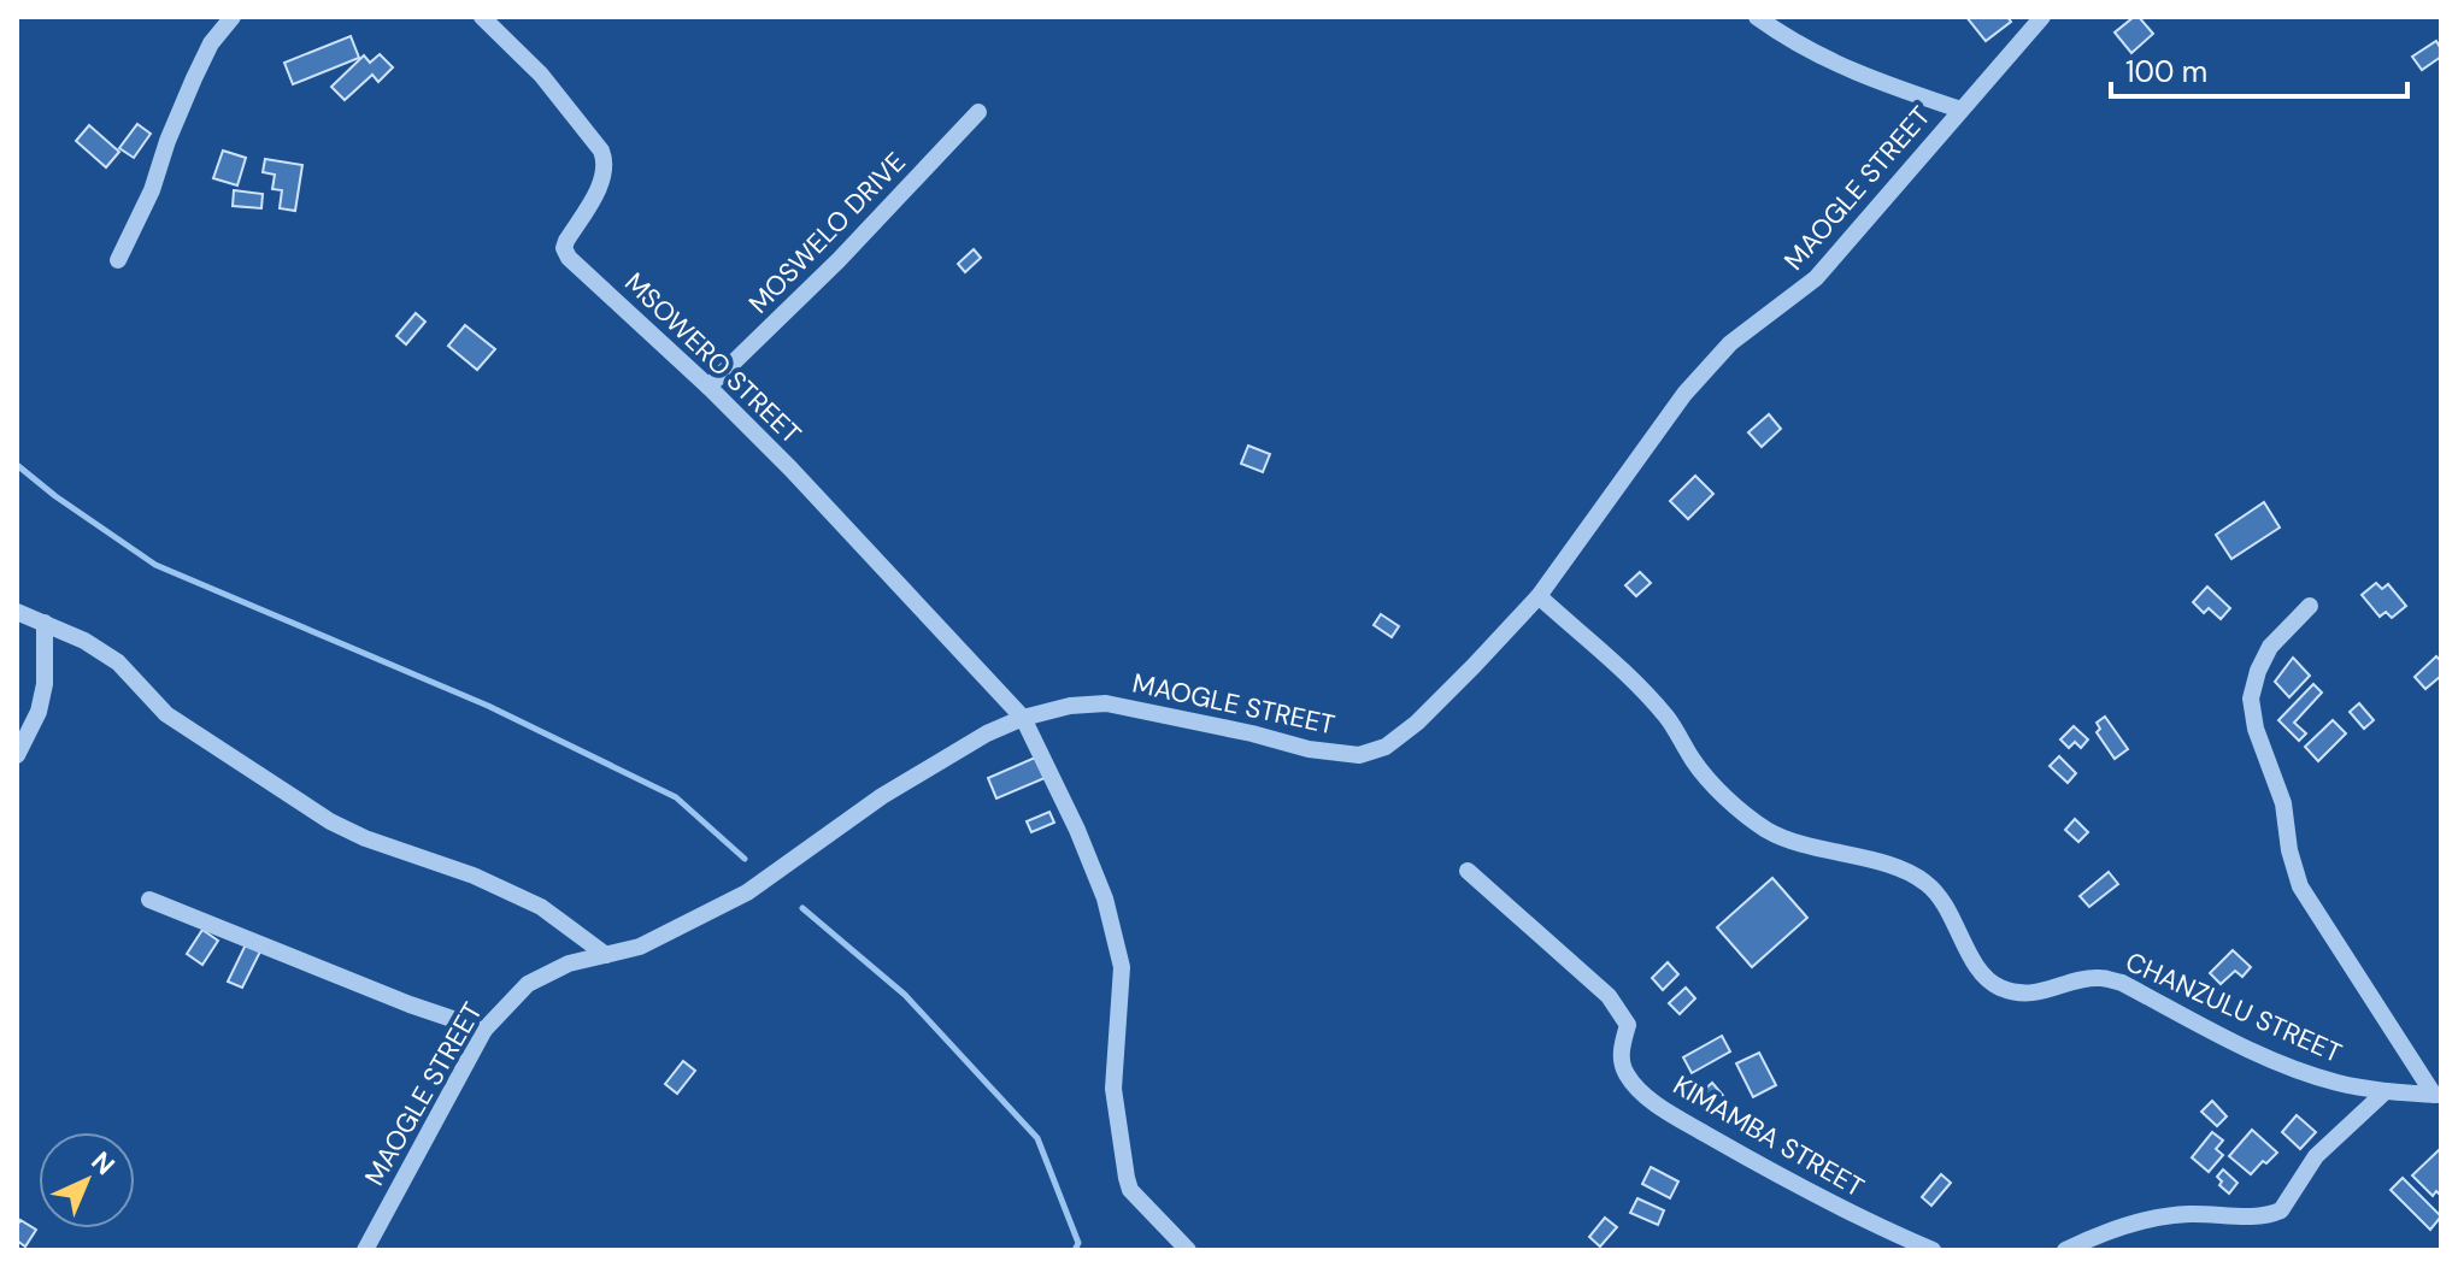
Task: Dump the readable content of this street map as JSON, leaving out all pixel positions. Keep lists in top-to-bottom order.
{
  "streets": {
    "street": [
      "MAOGLE STREET",
      "MOSWELO DRIVE",
      "MSOWERO STREET",
      "CHANZULU STREET",
      "KIMAMBA STREET"
    ]
  },
  "crossings": [
    ["MAOGLE STREET", "MSOWERO STREET"],
    ["MAOGLE STREET", "CHANZULU STREET"],
    ["MOSWELO DRIVE", "MSOWERO STREET"]
  ],
  "scale_bar": "100 m",
  "north": "top right"
}
